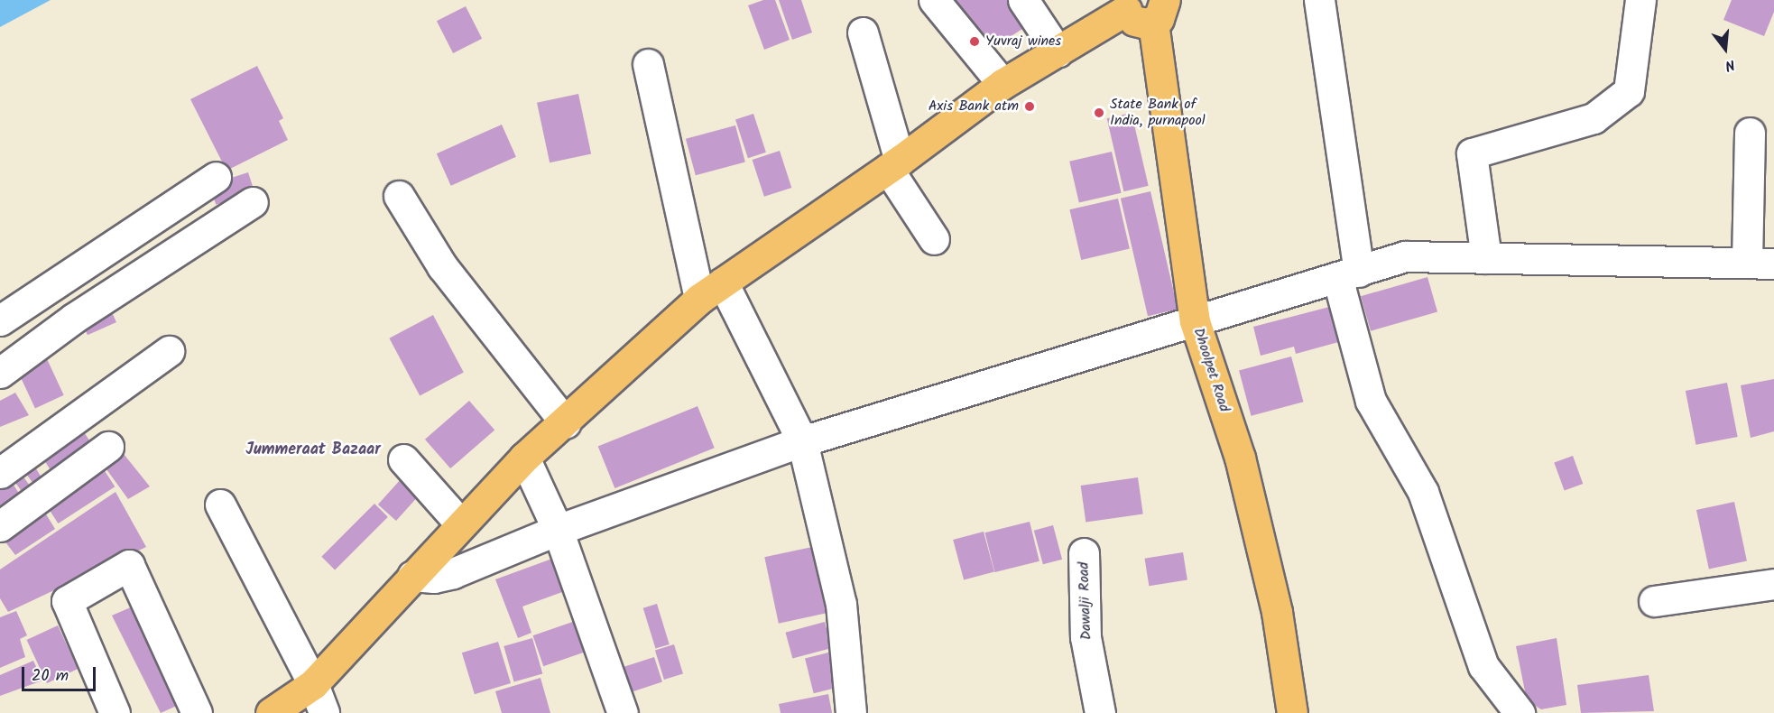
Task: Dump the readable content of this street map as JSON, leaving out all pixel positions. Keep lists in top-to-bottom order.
{
  "streets": {
    "main road": ["Dhoolpet Road"],
    "street": ["Dawalji Road"]
  },
  "districts": ["Jummeraat Bazaar"],
  "places": ["Yuvraj wines", "Axis Bank atm", "State Bank of India, purnapool"],
  "scale_bar": "20 m",
  "north": "bottom"
}
